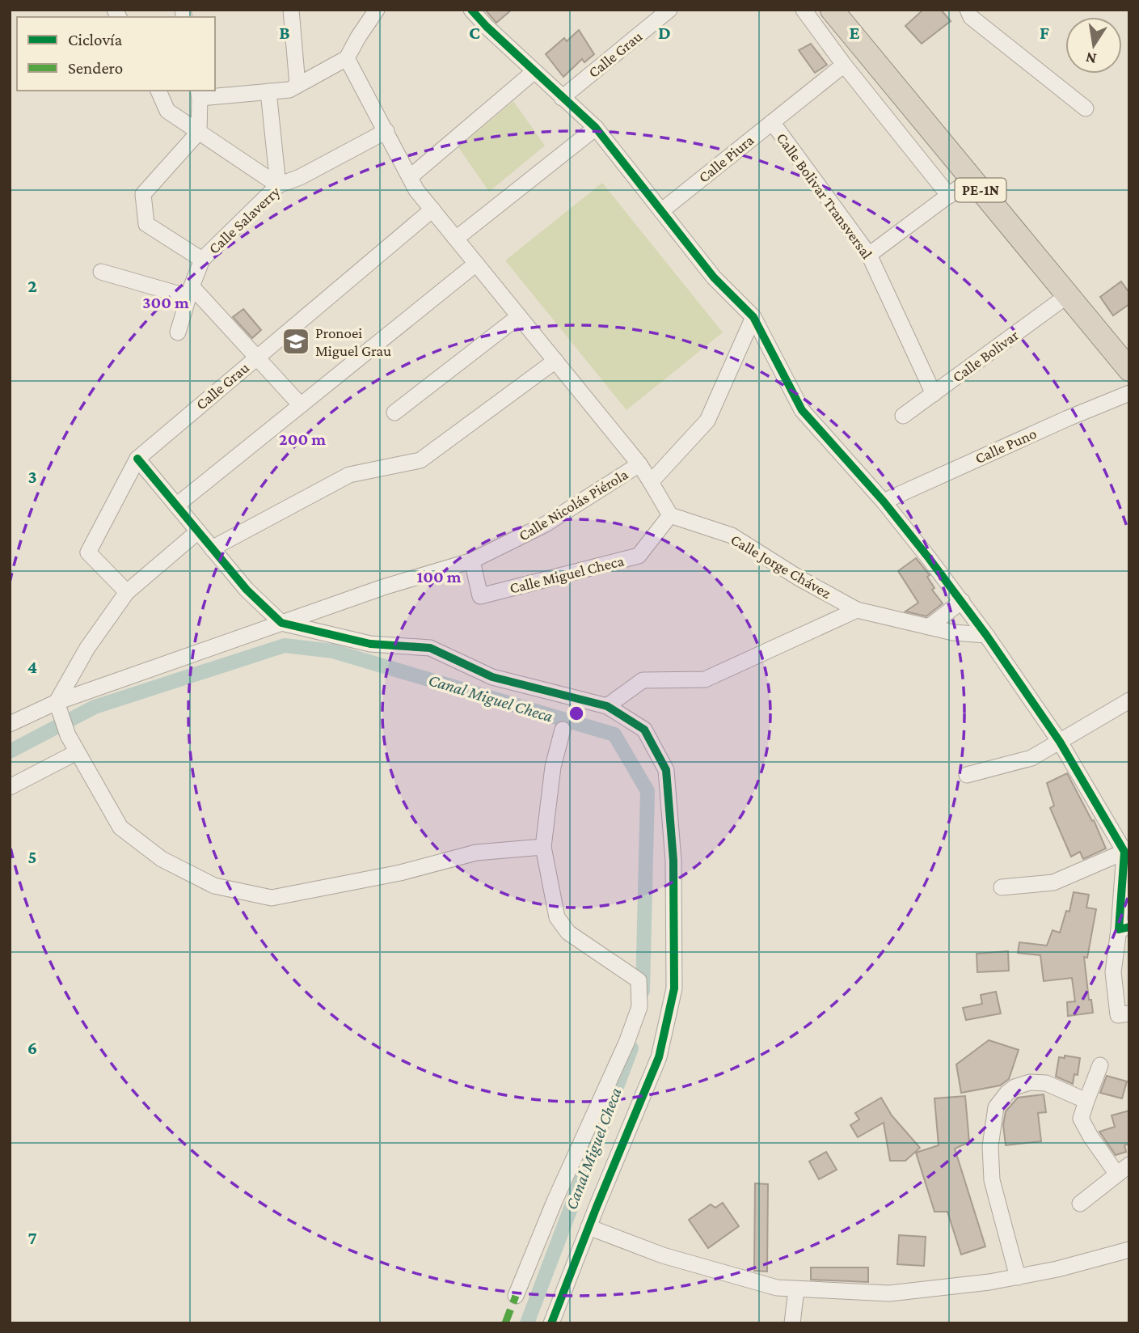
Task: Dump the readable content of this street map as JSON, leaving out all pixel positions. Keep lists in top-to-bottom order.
{
  "streets": {
    "highway": ["PE-1N"],
    "street": [
      "Calle Grau",
      "Calle Piura",
      "Calle Bolivar Transversal",
      "Calle Salaverry",
      "Calle Bolivar",
      "Calle Puno",
      "Calle Nicolás Piérola",
      "Calle Jorge Chávez",
      "Calle Miguel Checa"
    ]
  },
  "crossings": [
    ["Calle Piura", "Calle Bolivar Transversal"],
    ["PE-1N", "Calle Bolivar"],
    ["Calle Bolivar Transversal", "Calle Bolivar"],
    ["Calle Nicolás Piérola", "Calle Miguel Checa"],
    ["Calle Jorge Chávez", "Calle Miguel Checa"]
  ],
  "water": ["Canal Miguel Checa"],
  "places": {
    "school or university": ["Pronoei Miguel Grau"]
  },
  "legend": ["Ciclovía", "Sendero"],
  "north": "bottom",
  "grid": {
    "columns": [
      "B",
      "C",
      "D",
      "E",
      "F"
    ],
    "rows": [
      "2",
      "3",
      "4",
      "5",
      "6",
      "7"
    ]
  },
  "rings": ["300 m", "200 m", "100 m"]
}
